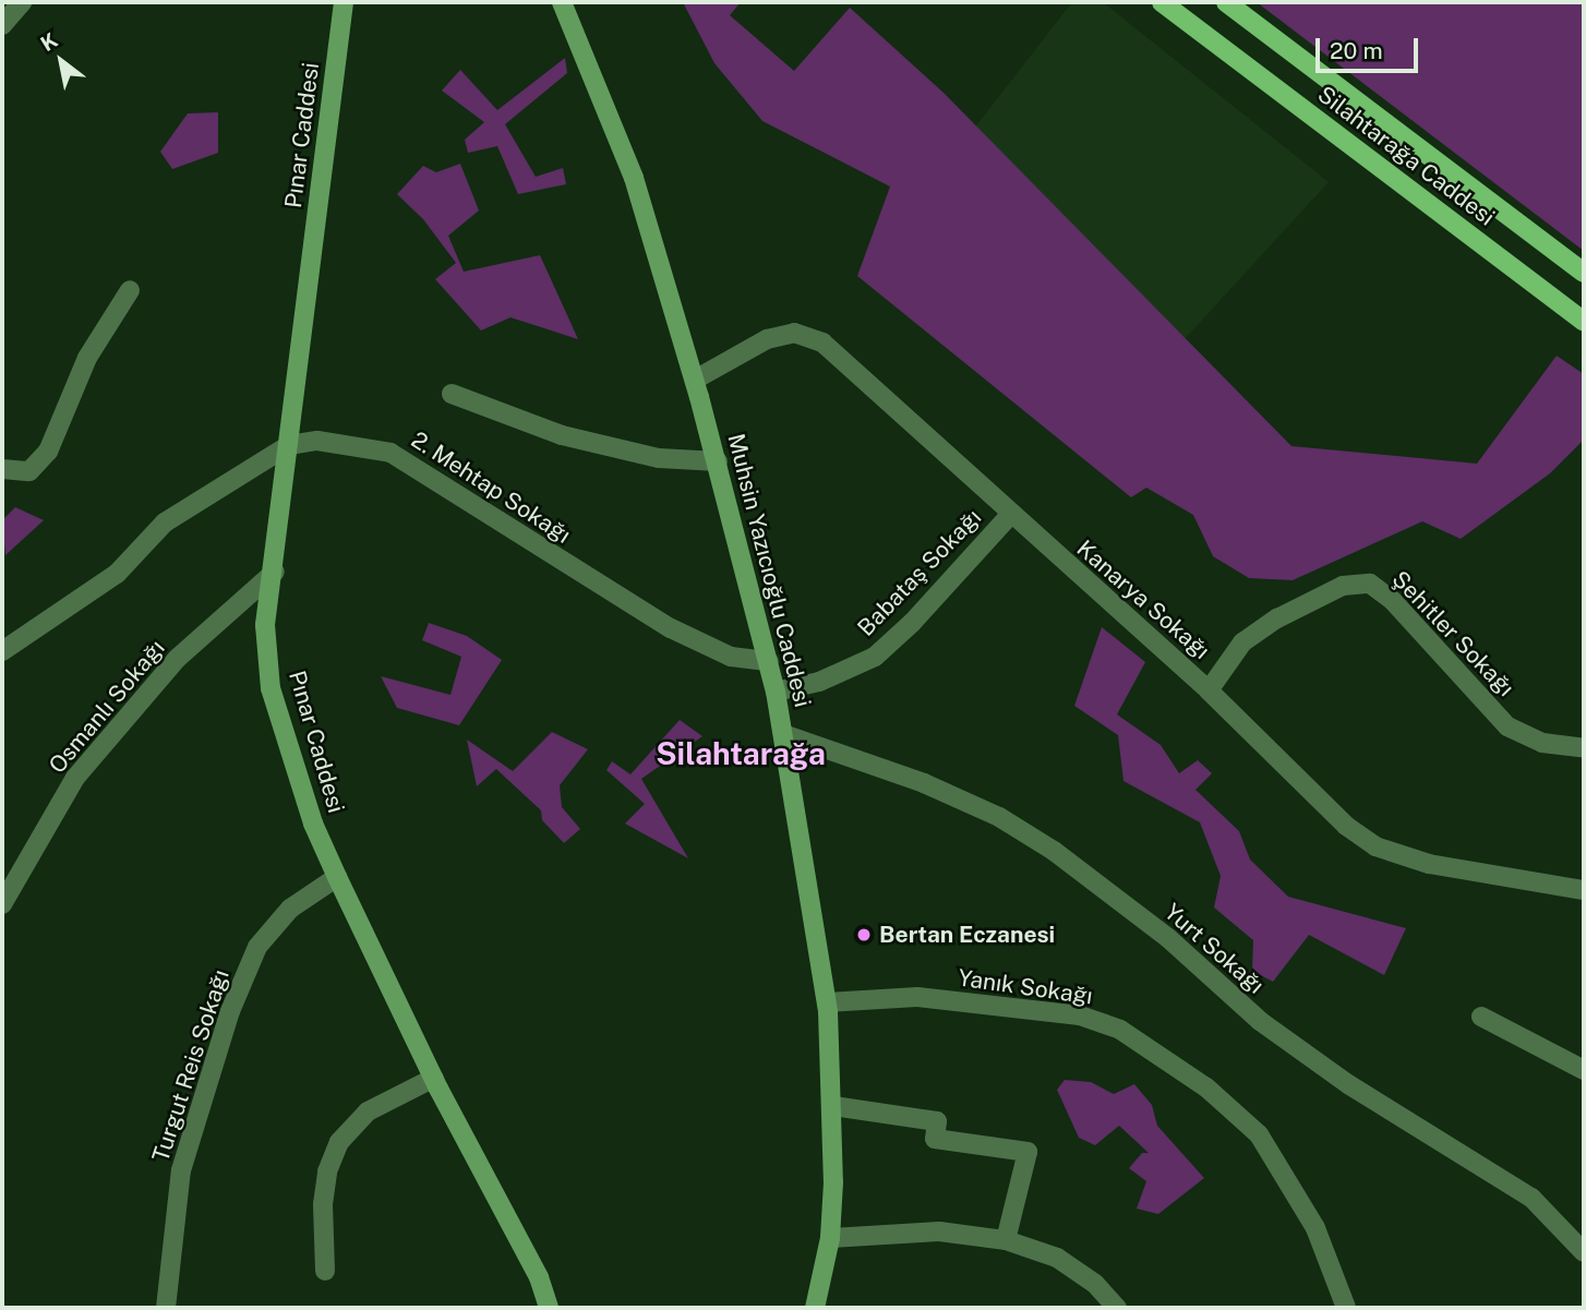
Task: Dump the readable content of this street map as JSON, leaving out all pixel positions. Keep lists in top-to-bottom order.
{
  "streets": {
    "main road": ["Pınar Caddesi", "Silahtarağa Caddesi", "Muhsin Yazıcıoğlu Caddesi"],
    "street": [
      "2. Mehtap Sokağı",
      "Babataş Sokağı",
      "Kanarya Sokağı",
      "Şehitler Sokağı",
      "Osmanlı Sokağı",
      "Yurt Sokağı",
      "Yanık Sokağı",
      "Turgut Reis Sokağı"
    ]
  },
  "crossings": [
    ["Pınar Caddesi", "2. Mehtap Sokağı"],
    ["Pınar Caddesi", "Osmanlı Sokağı"],
    ["Pınar Caddesi", "Turgut Reis Sokağı"],
    ["2. Mehtap Sokağı", "Muhsin Yazıcıoğlu Caddesi"],
    ["Muhsin Yazıcıoğlu Caddesi", "Babataş Sokağı"],
    ["Muhsin Yazıcıoğlu Caddesi", "Kanarya Sokağı"],
    ["Muhsin Yazıcıoğlu Caddesi", "Yurt Sokağı"],
    ["Muhsin Yazıcıoğlu Caddesi", "Yanık Sokağı"],
    ["Babataş Sokağı", "Kanarya Sokağı"],
    ["Kanarya Sokağı", "Şehitler Sokağı"]
  ],
  "districts": ["Silahtarağa"],
  "places": ["Bertan Eczanesi"],
  "scale_bar": "20 m",
  "north": "top left"
}
